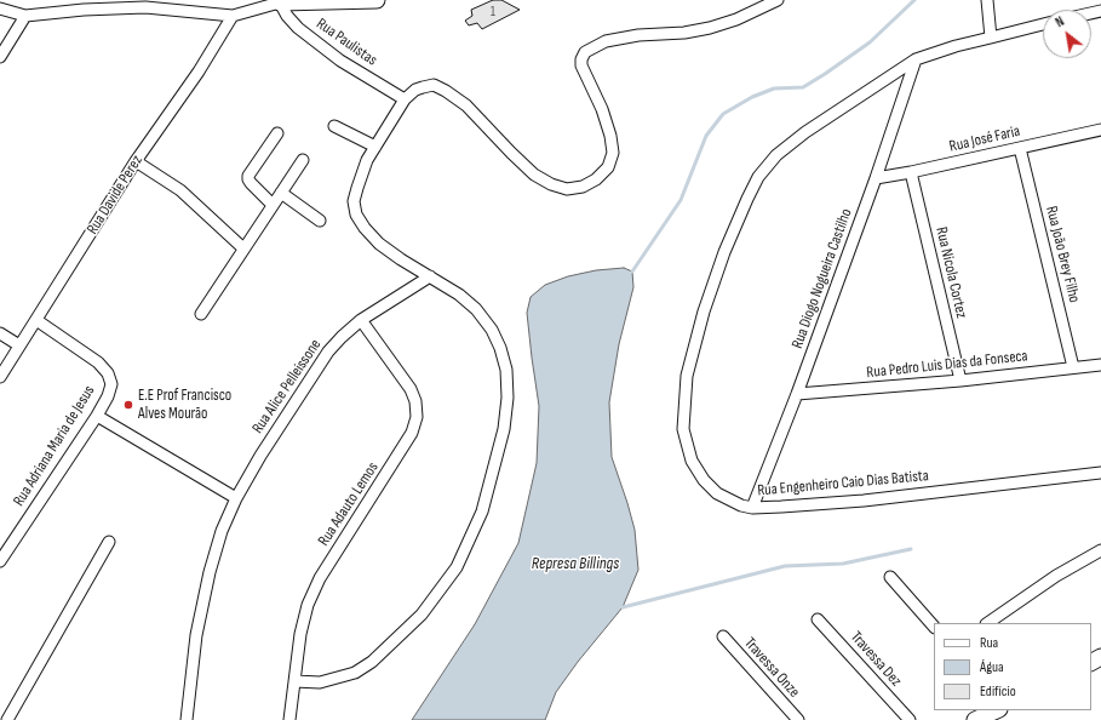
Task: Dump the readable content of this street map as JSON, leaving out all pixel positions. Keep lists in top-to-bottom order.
{
  "streets": {
    "street": [
      "Rua Paulistas",
      "Rua José Faria",
      "Rua Davide Perez",
      "Rua João Brey Filho",
      "Rua Nicola Cortez",
      "Rua Diogo Nogueira Castilho",
      "Rua Pedro Luis Dias da Fonseca",
      "Rua Alice Pelleissone",
      "Rua Adriana Maria de Jesus",
      "Rua Engenheiro Caio Dias Batista",
      "Rua Adauto Lemos",
      "Travessa Dez",
      "Travessa Onze"
    ]
  },
  "crossings": [
    ["Rua José Faria", "Rua João Brey Filho"],
    ["Rua José Faria", "Rua Nicola Cortez"],
    ["Rua José Faria", "Rua Diogo Nogueira Castilho"],
    ["Rua Davide Perez", "Rua Adriana Maria de Jesus"],
    ["Rua João Brey Filho", "Rua Pedro Luis Dias da Fonseca"],
    ["Rua Nicola Cortez", "Rua Pedro Luis Dias da Fonseca"],
    ["Rua Diogo Nogueira Castilho", "Rua Pedro Luis Dias da Fonseca"],
    ["Rua Diogo Nogueira Castilho", "Rua Engenheiro Caio Dias Batista"],
    ["Rua Alice Pelleissone", "Rua Adauto Lemos"]
  ],
  "water": ["Represa Billings"],
  "places": ["E.E Prof Francisco Alves Mourão"],
  "house_numbers": ["1"],
  "legend": ["Rua", "Água", "Edifício"],
  "north": "top left"
}
